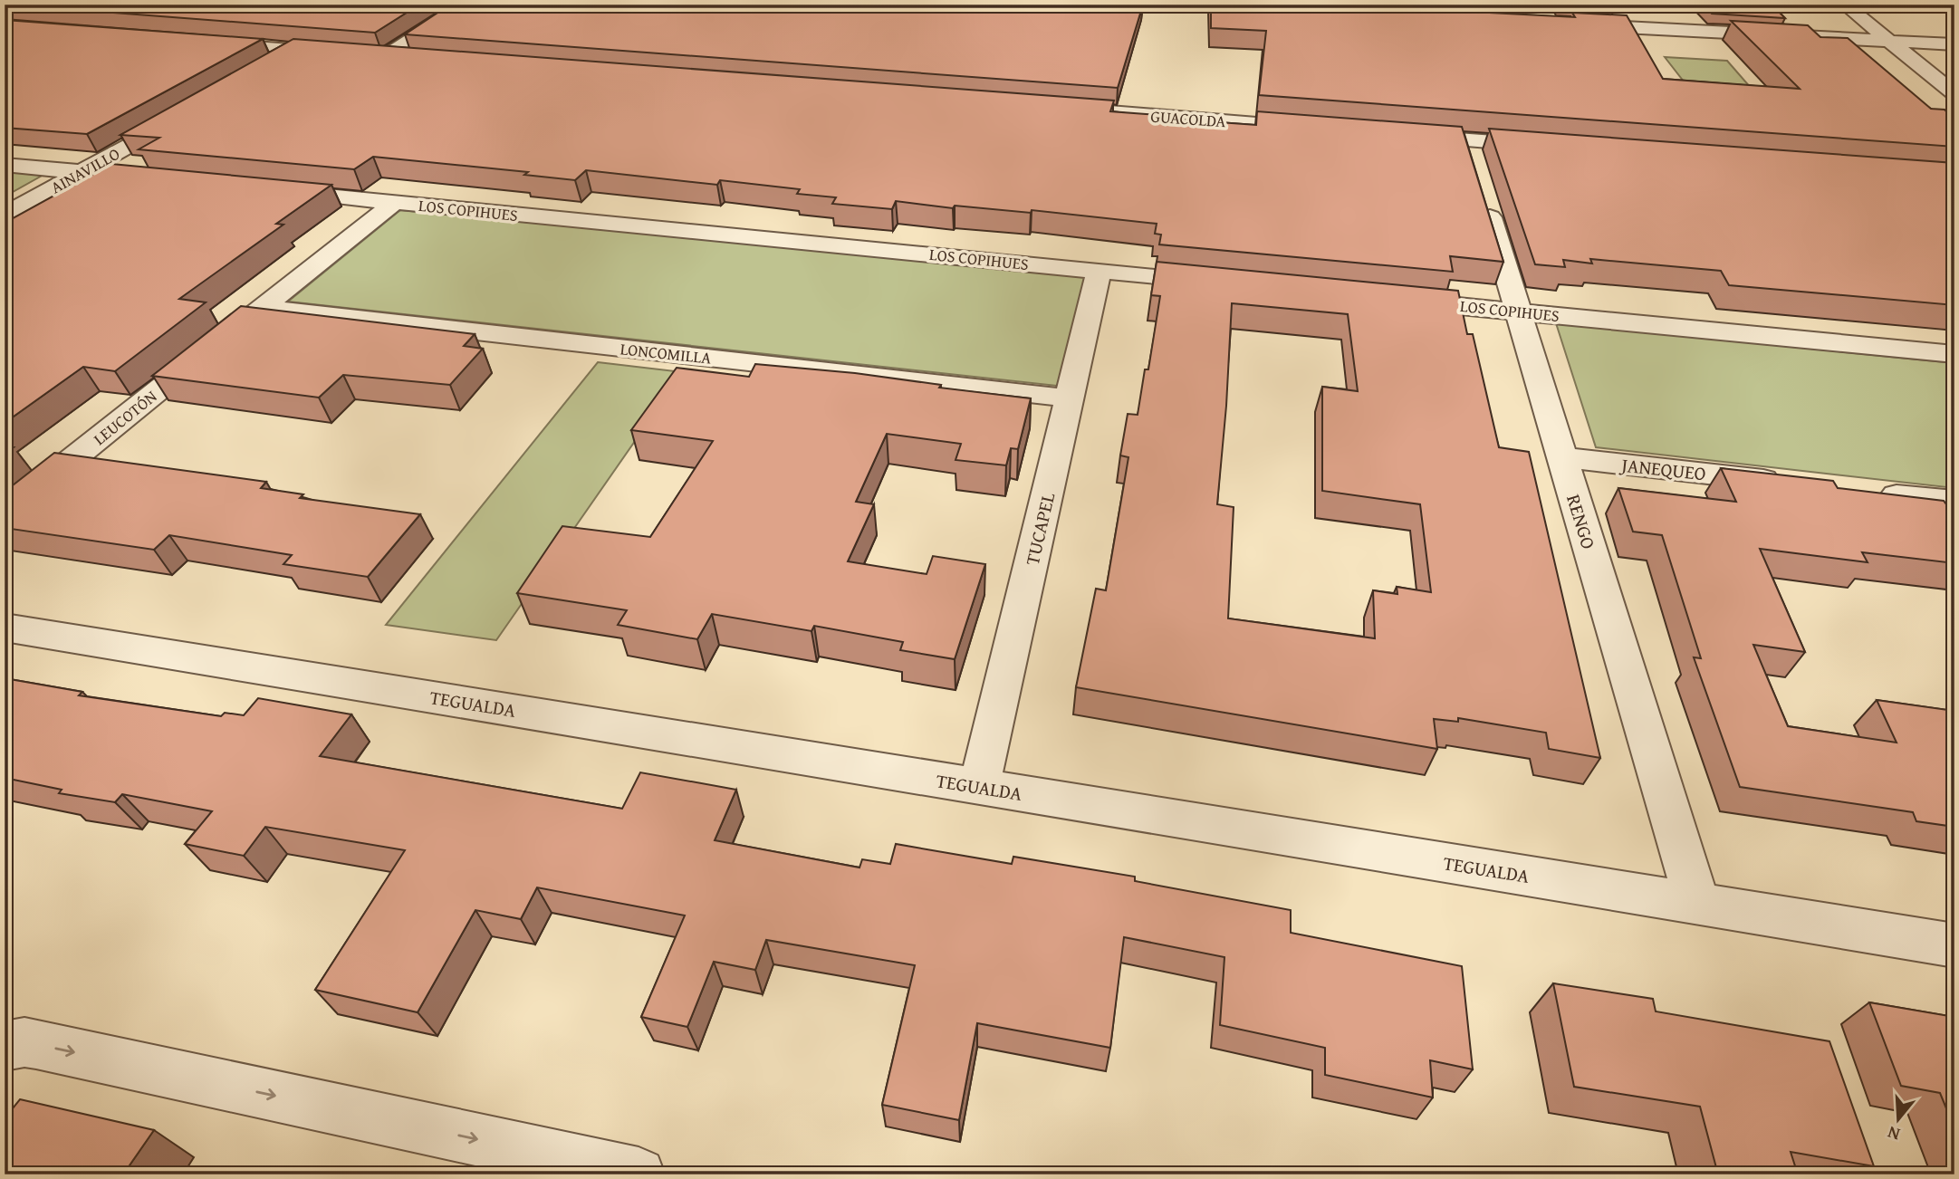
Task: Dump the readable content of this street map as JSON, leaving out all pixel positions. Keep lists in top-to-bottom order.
{
  "streets": {
    "street": [
      "GUACOLDA",
      "AINAVILLO",
      "LOS COPIHUES",
      "LONCOMILLA",
      "LEUCOTÓN",
      "JANEQUEO",
      "RENGO",
      "TUCAPEL",
      "TEGUALDA"
    ]
  },
  "crossings": [
    ["LOS COPIHUES", "LEUCOTÓN"],
    ["LOS COPIHUES", "RENGO"],
    ["LOS COPIHUES", "TUCAPEL"],
    ["LONCOMILLA", "LEUCOTÓN"],
    ["LONCOMILLA", "TUCAPEL"],
    ["JANEQUEO", "RENGO"],
    ["RENGO", "TEGUALDA"],
    ["TUCAPEL", "TEGUALDA"]
  ],
  "north": "bottom"
}
